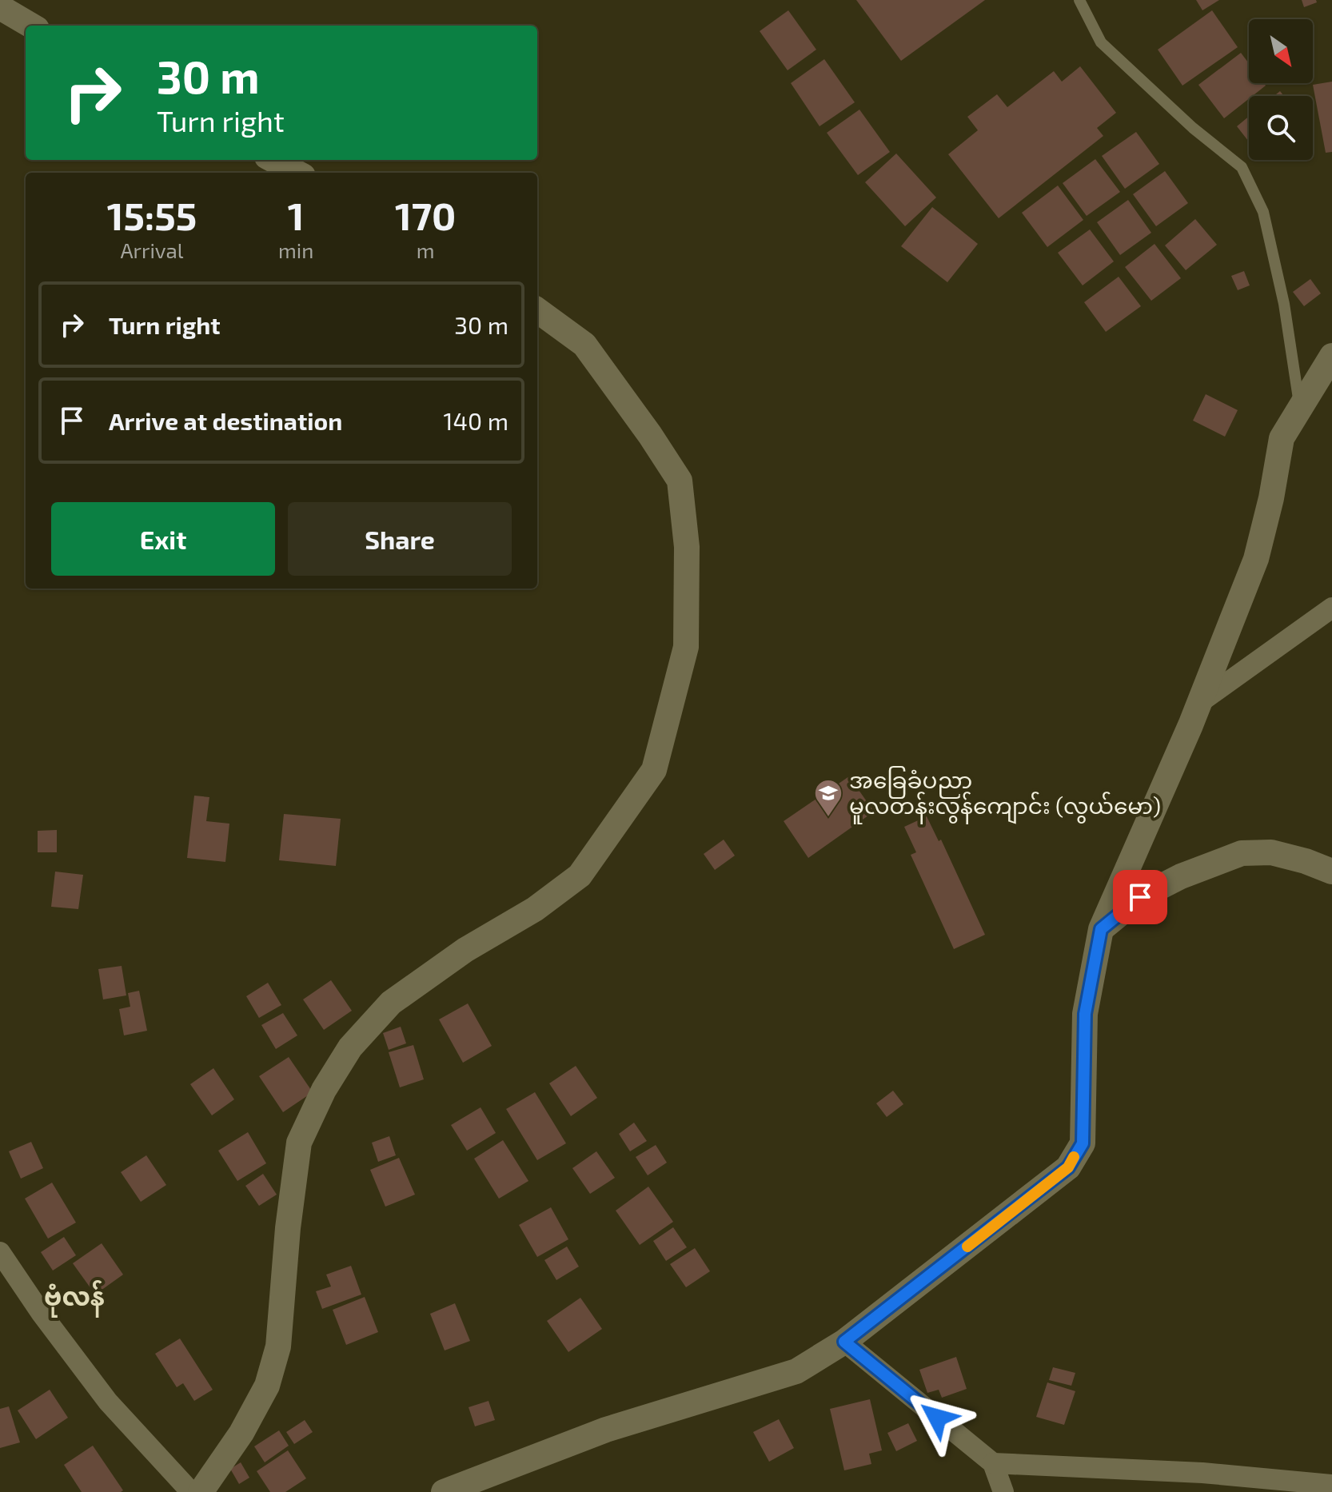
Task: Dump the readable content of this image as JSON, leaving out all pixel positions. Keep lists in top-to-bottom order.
{
  "districts": ["ဗုံလန်"],
  "places": {
    "school or university": ["အခြေခံပညာ မူလတန်းလွန်ကျောင်း (လွယ်မော)"]
  },
  "north": "bottom right",
  "page": {
    "turn": ["30 m", "Turn right"],
    "eta": [
      "15:55",
      "Arrival",
      "1",
      "min",
      "170",
      "m"
    ],
    "list": [
      {
        "name": "Turn right",
        "value": "30 m"
      },
      {
        "name": "Arrive at destination",
        "value": "140 m"
      }
    ],
    "buttons": ["Exit", "Share"]
  }
}
